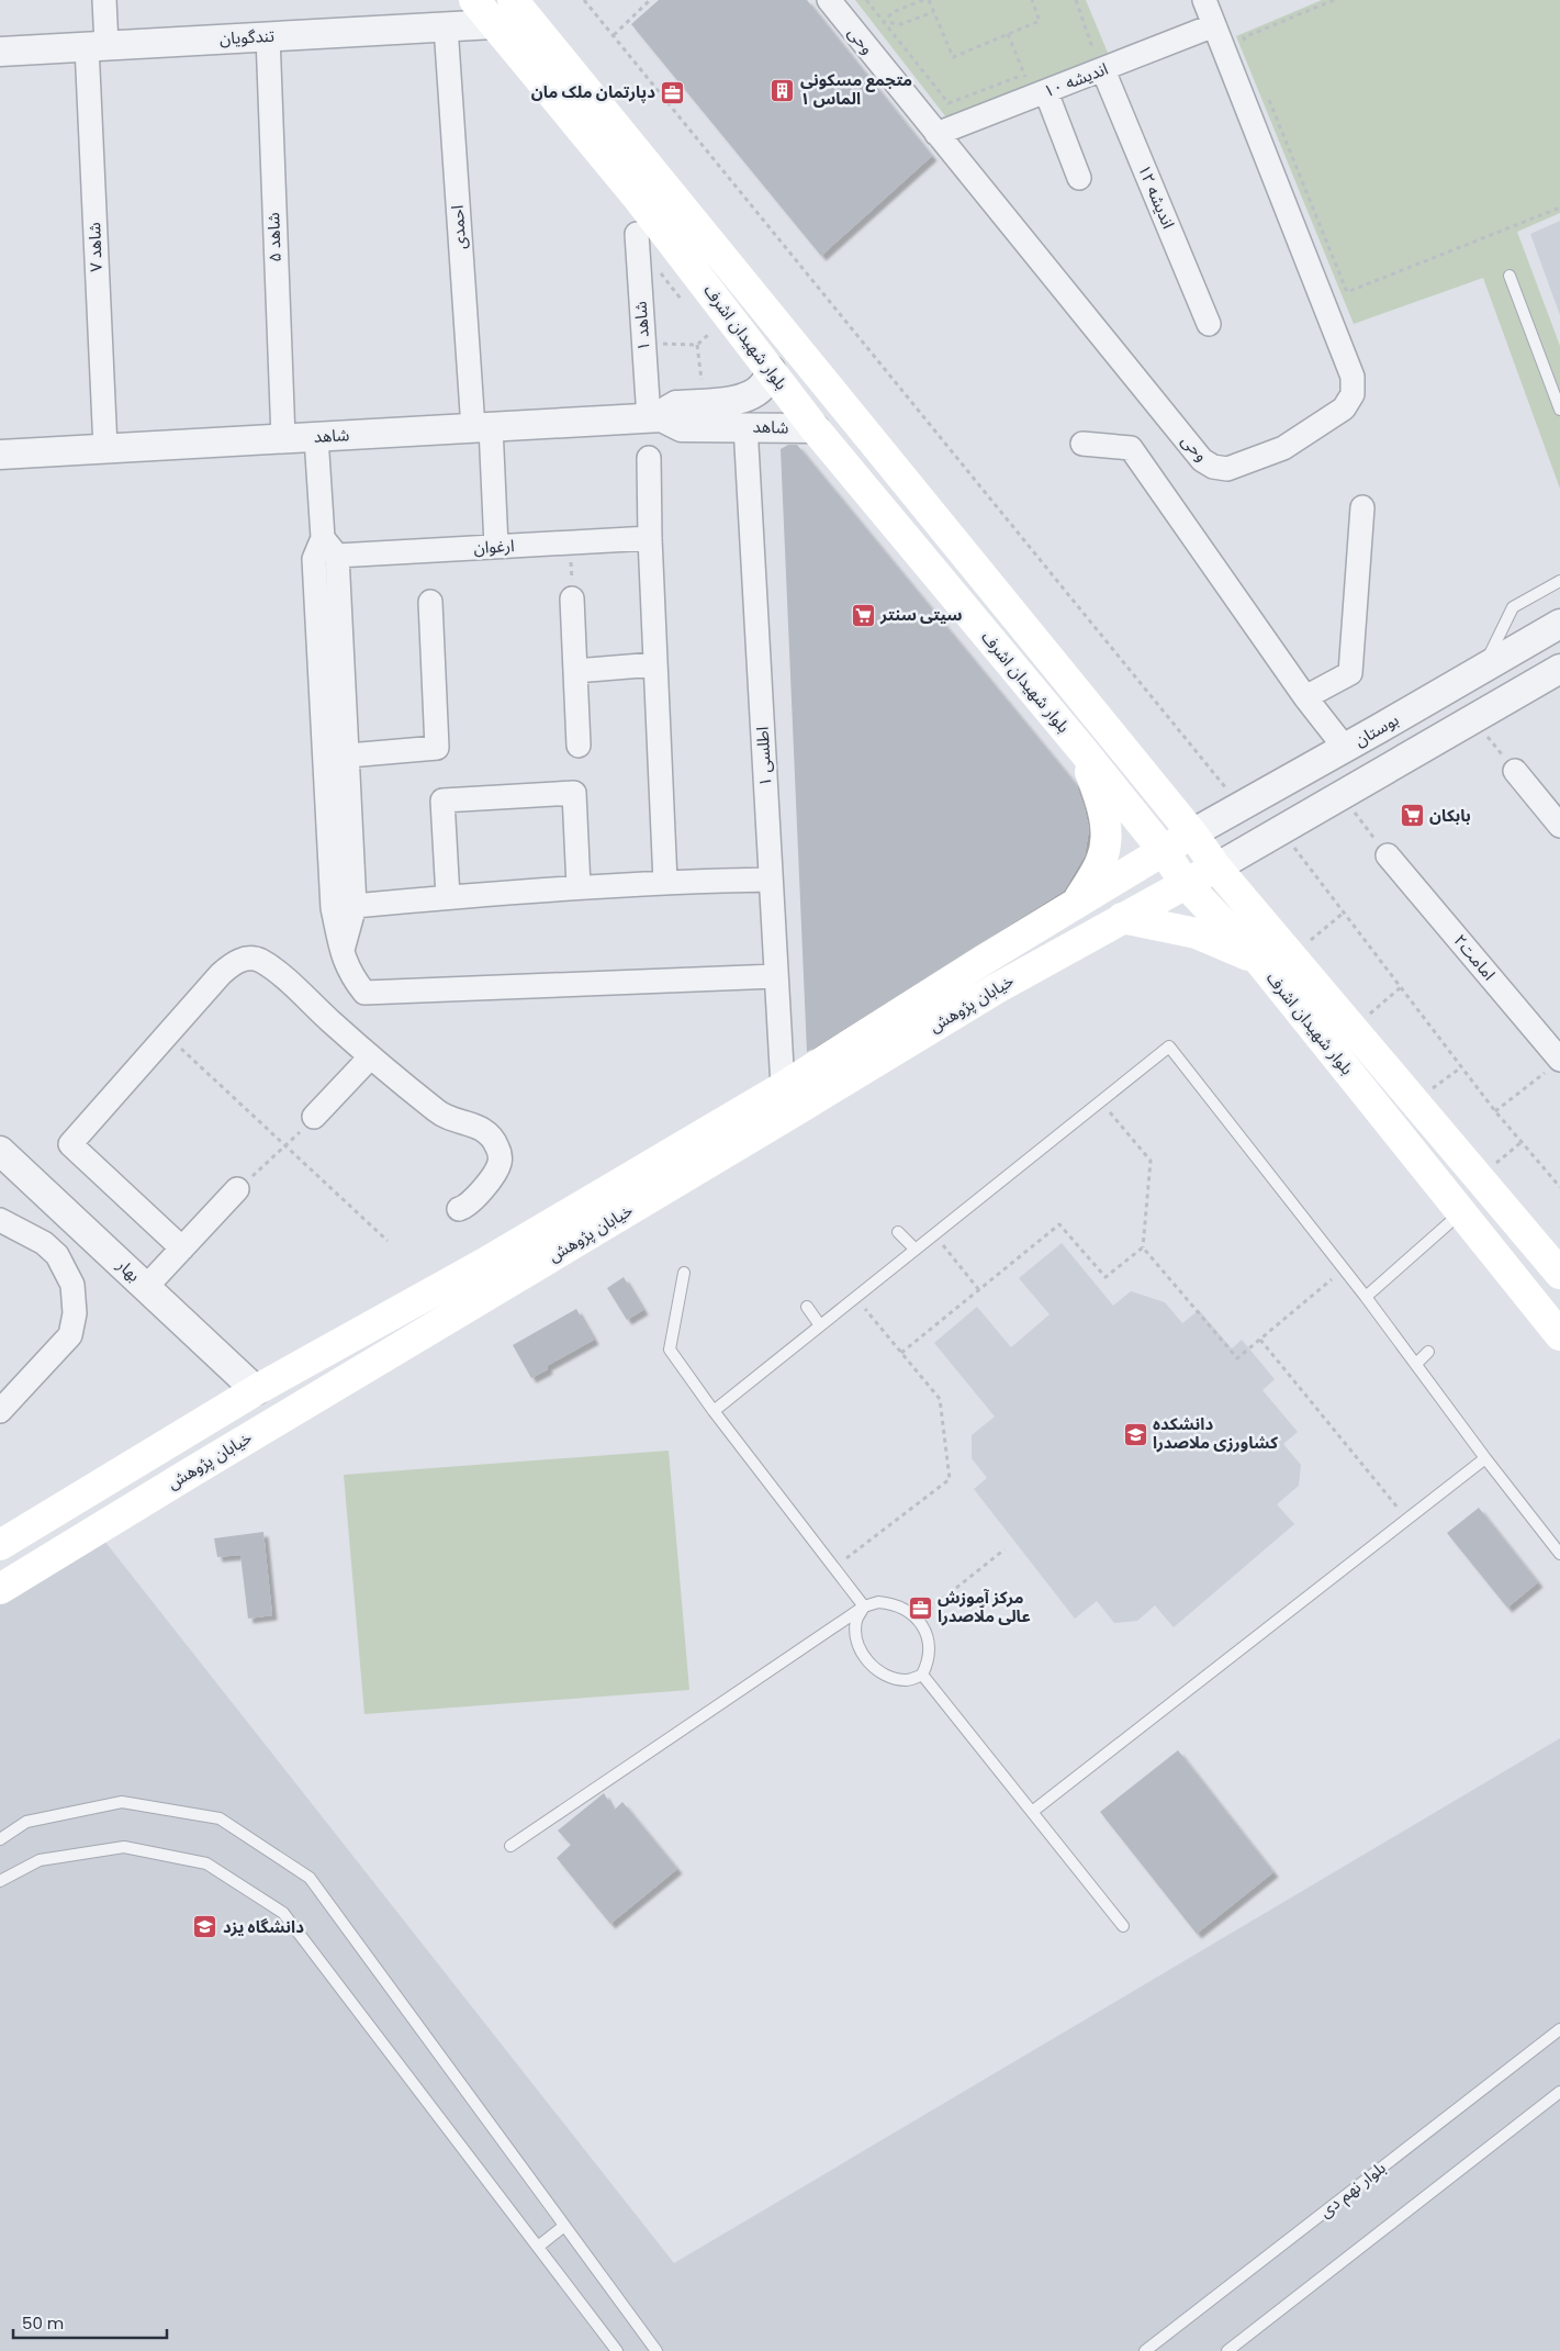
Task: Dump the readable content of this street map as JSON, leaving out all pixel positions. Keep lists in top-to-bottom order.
{
  "streets": {
    "main road": ["بلوار شهیدان اشرف", "خیابان پژوهش"],
    "street": [
      "تندگویان",
      "وحی",
      "اندیشه ۱۰",
      "اندیشه ۱۲",
      "احمدی",
      "شاهد ۵",
      "شاهد ۷",
      "شاهد ۱",
      "شاهد",
      "ارغوان",
      "بوستان",
      "اطلسی ۱",
      "امامت۲",
      "بهار"
    ],
    "lane": ["بلوار نهم دی"]
  },
  "crossings": [
    ["تندگویان", "احمدی"],
    ["تندگویان", "شاهد ۵"],
    ["تندگویان", "شاهد ۷"],
    ["تندگویان", "بلوار شهیدان اشرف"],
    ["وحی", "اندیشه ۱۰"],
    ["اندیشه ۱۰", "اندیشه ۱۲"],
    ["احمدی", "شاهد"],
    ["احمدی", "ارغوان"],
    ["شاهد ۵", "شاهد"],
    ["شاهد ۷", "شاهد"],
    ["شاهد ۱", "شاهد"],
    ["بلوار شهیدان اشرف", "شاهد"],
    ["بلوار شهیدان اشرف", "بوستان"],
    ["بلوار شهیدان اشرف", "خیابان پژوهش"],
    ["شاهد", "اطلسی ۱"],
    ["بوستان", "خیابان پژوهش"],
    ["اطلسی ۱", "خیابان پژوهش"],
    ["خیابان پژوهش", "بهار"]
  ],
  "places": {
    "building": ["متجمع مسکونی الماس ۱"],
    "office": ["دپارتمان ملک مان", "مرکز آموزش عالی ملّاصدرا"],
    "supermarket": ["سیتی سنتر", "بابکان"],
    "school or university": ["دانشکده کشاورزی ملاصدرا", "دانشگاه یزد"]
  },
  "scale_bar": "50 m"
}
